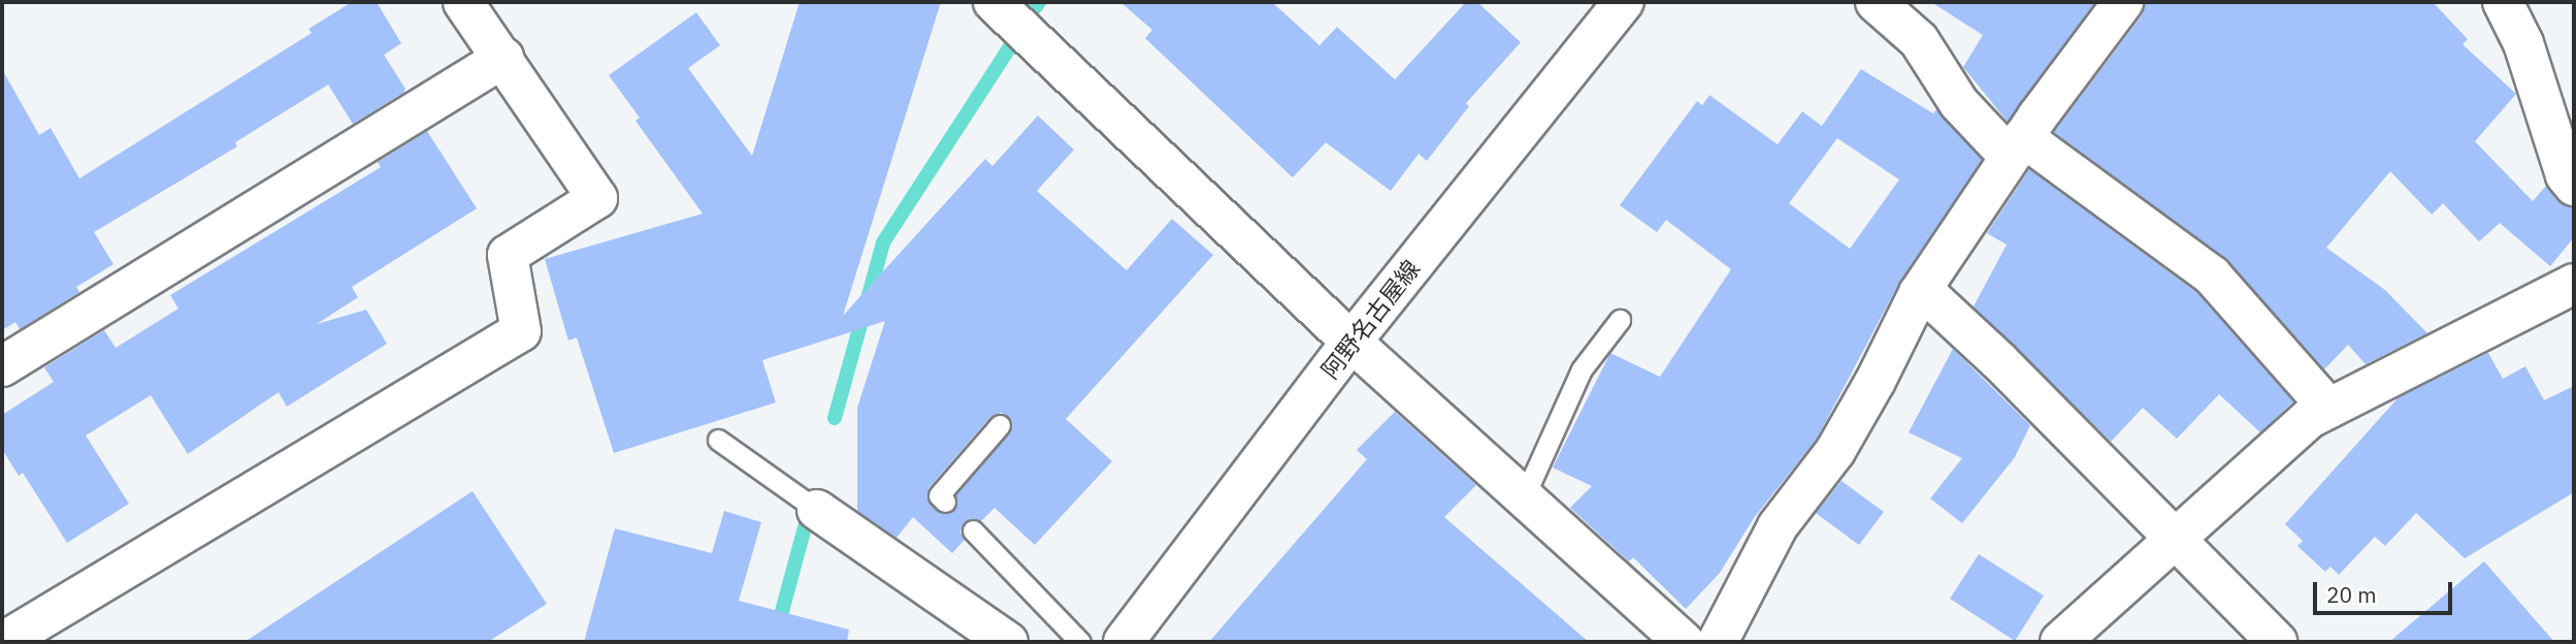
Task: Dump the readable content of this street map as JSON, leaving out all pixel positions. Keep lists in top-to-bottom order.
{
  "streets": {
    "street": ["阿野名古屋線"]
  },
  "scale_bar": "20 m"
}
